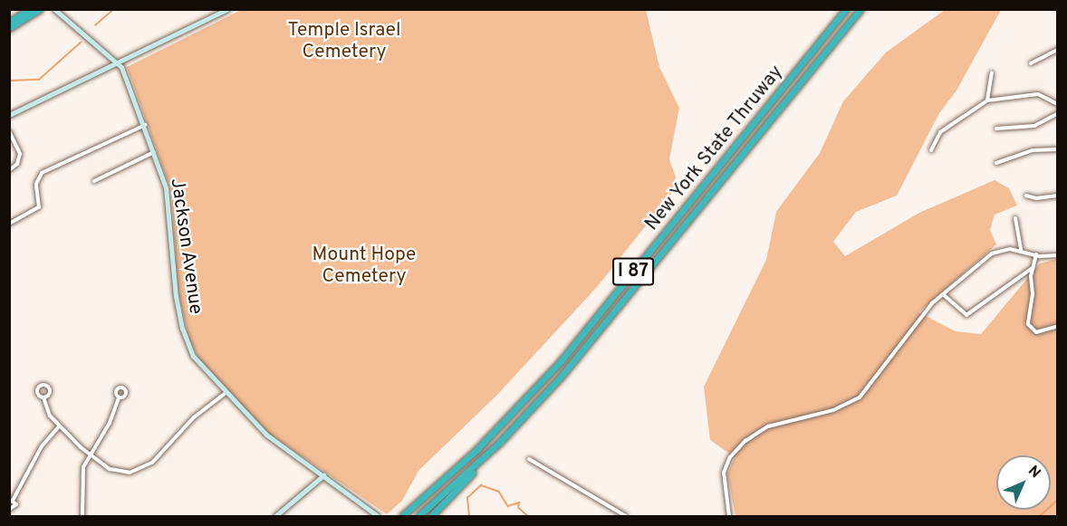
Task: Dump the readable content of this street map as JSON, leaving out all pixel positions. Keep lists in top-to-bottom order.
{
  "streets": {
    "highway": ["New York State Thruway", "I 87"],
    "main road": ["Jackson Avenue"]
  },
  "parks": ["Temple Israel Cemetery", "Mount Hope Cemetery"],
  "north": "top right"
}
